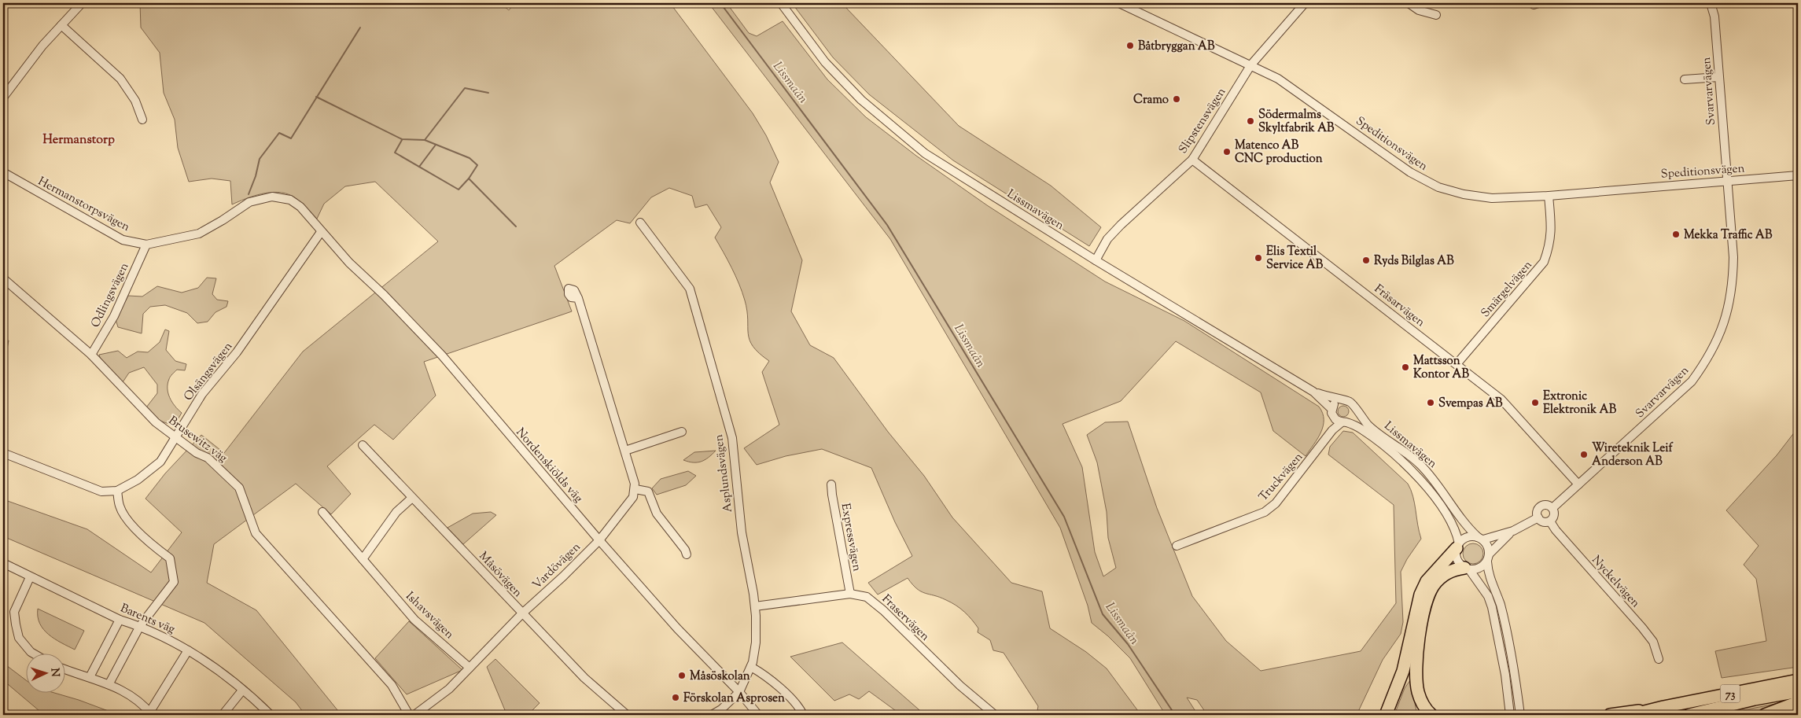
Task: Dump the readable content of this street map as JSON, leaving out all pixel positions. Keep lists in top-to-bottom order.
{
  "streets": {
    "highway": ["73"],
    "street": [
      "Svarvarvägen",
      "Slipstensvägen",
      "Speditionsvägen",
      "Hermanstorpsvägen",
      "Lissmavägen",
      "Smärgelvägen",
      "Odlingsvägen",
      "Fräsarvägen",
      "Olsängsvägen",
      "Brusewitz väg",
      "Nordenskiölds väg",
      "Asplundsvägen",
      "Truckvägen",
      "Expressvägen",
      "Vardövägen",
      "Måsövägen",
      "Nyckelvägen",
      "Ishavsvägen",
      "Fraservägen",
      "Barents väg"
    ]
  },
  "crossings": [
    ["Svarvarvägen", "Speditionsvägen"],
    ["Svarvarvägen", "Fräsarvägen"],
    ["Svarvarvägen", "Nyckelvägen"],
    ["Slipstensvägen", "Speditionsvägen"],
    ["Slipstensvägen", "Lissmavägen"],
    ["Slipstensvägen", "Fräsarvägen"],
    ["Speditionsvägen", "Smärgelvägen"],
    ["Hermanstorpsvägen", "Odlingsvägen"],
    ["Hermanstorpsvägen", "Olsängsvägen"],
    ["Hermanstorpsvägen", "Nordenskiölds väg"],
    ["Lissmavägen", "Truckvägen"],
    ["Smärgelvägen", "Fräsarvägen"],
    ["Odlingsvägen", "Brusewitz väg"],
    ["Olsängsvägen", "Brusewitz väg"],
    ["Olsängsvägen", "Nordenskiölds väg"],
    ["Nordenskiölds väg", "Asplundsvägen"],
    ["Nordenskiölds väg", "Vardövägen"],
    ["Asplundsvägen", "Fraservägen"],
    ["Expressvägen", "Fraservägen"],
    ["Vardövägen", "Måsövägen"],
    ["Vardövägen", "Ishavsvägen"]
  ],
  "districts": ["Hermanstorp"],
  "water": ["Lissmaån"],
  "places": [
    "Båtbryggan AB",
    "Cramo",
    "Södermalms Skyltfabrik AB",
    "Matenco AB CNC production",
    "Mekka Traffic AB",
    "Elis Textil Service AB",
    "Ryds Bilglas AB",
    "Mattsson Kontor AB",
    "Svempas AB",
    "Extronic Elektronik AB",
    "Wireteknik Leif Anderson AB",
    "Måsöskolan",
    "Förskolan Asprosen"
  ],
  "north": "right"
}
